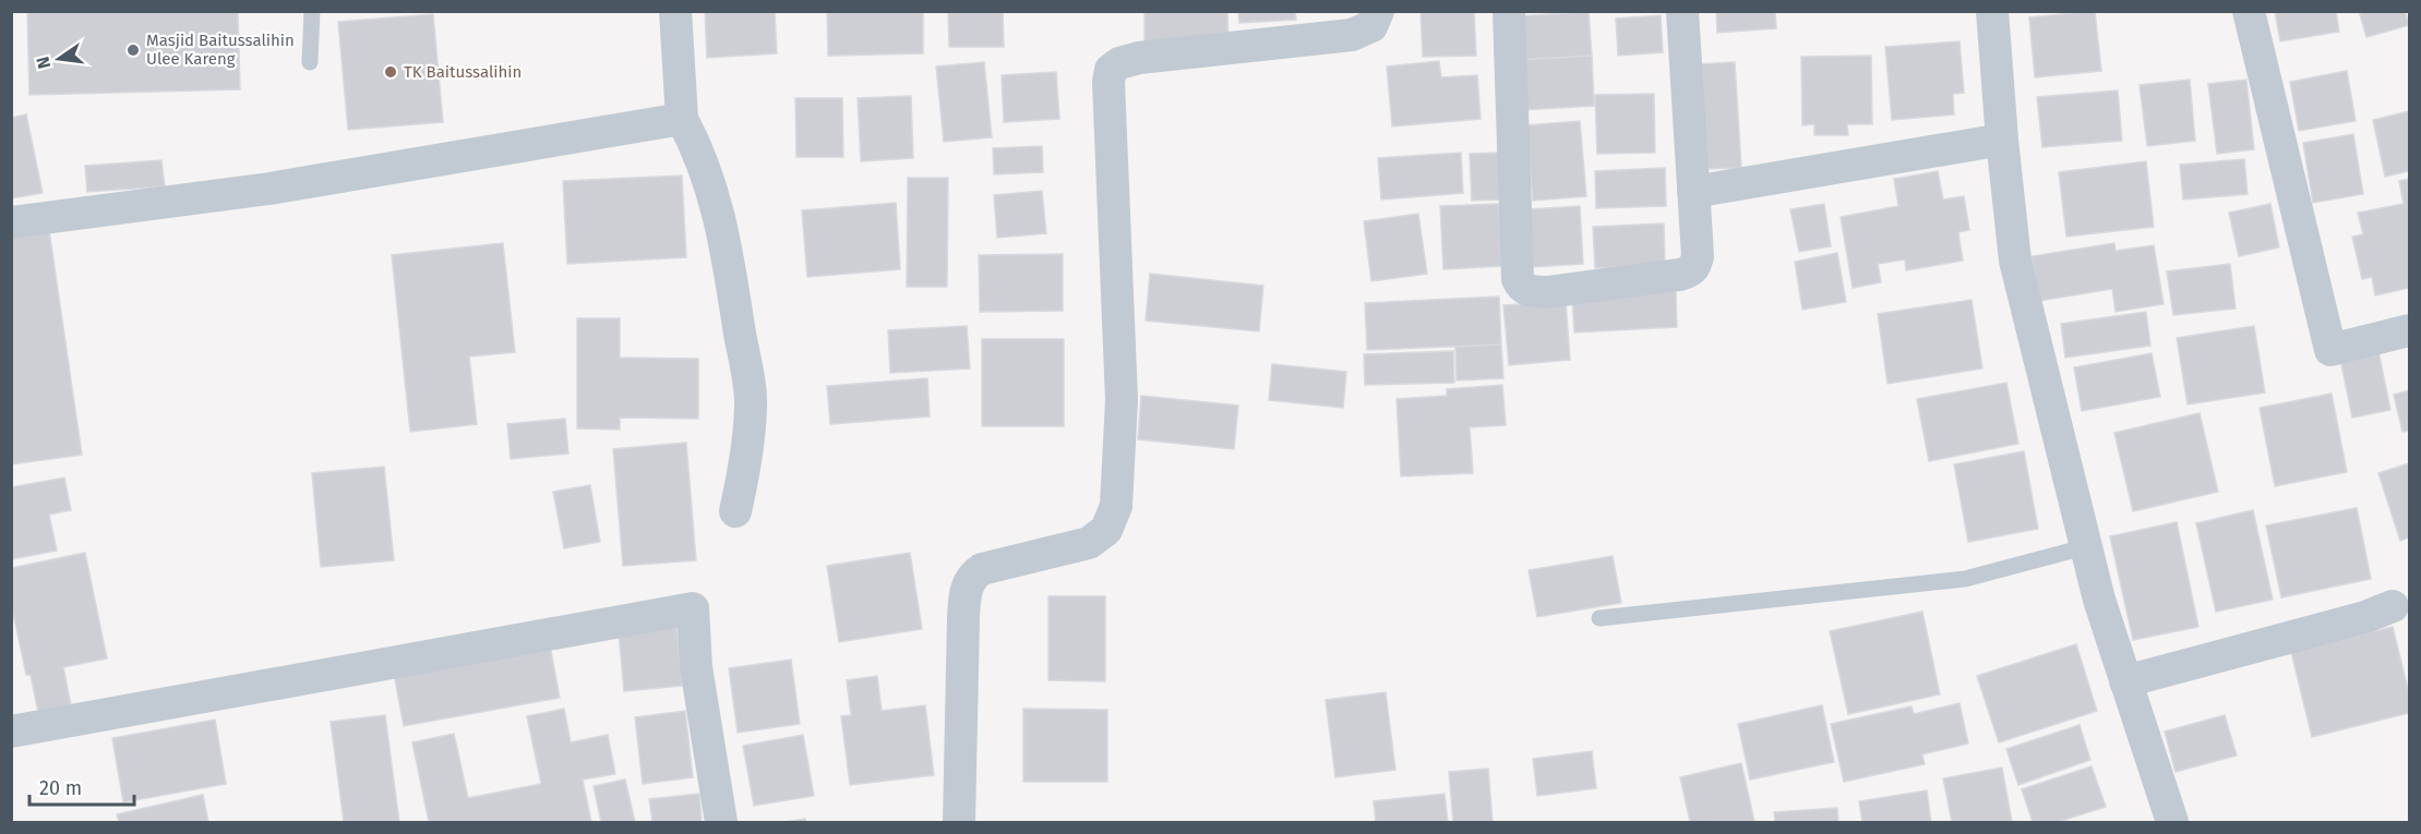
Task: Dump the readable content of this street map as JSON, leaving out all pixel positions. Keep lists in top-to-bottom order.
{
  "places": ["Masjid Baitussalihin Ulee Kareng", "TK Baitussalihin"],
  "scale_bar": "20 m",
  "north": "left"
}
